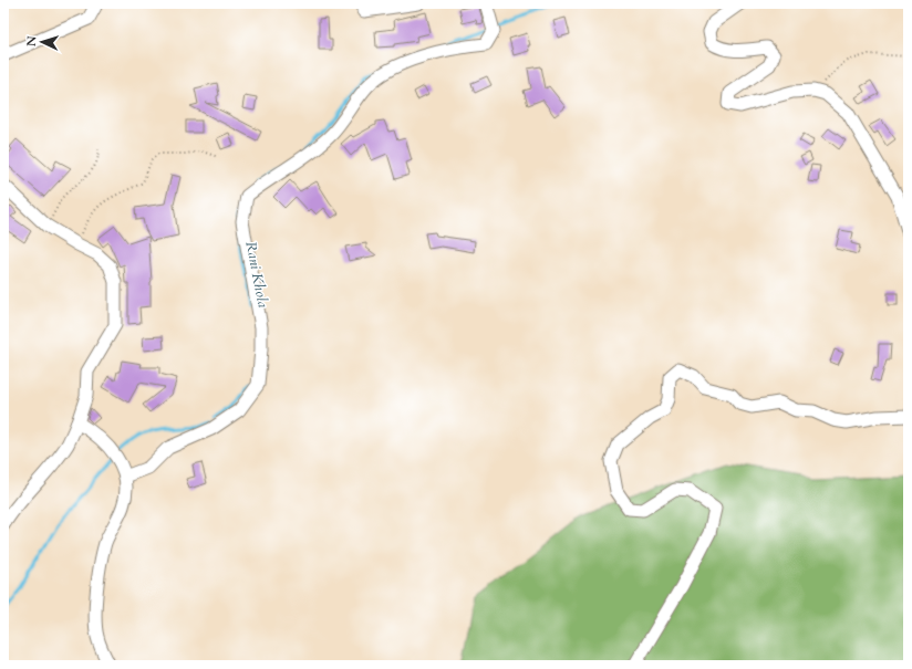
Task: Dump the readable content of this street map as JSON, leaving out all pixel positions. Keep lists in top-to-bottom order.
{
  "water": ["Rani Khola"],
  "north": "left"
}
